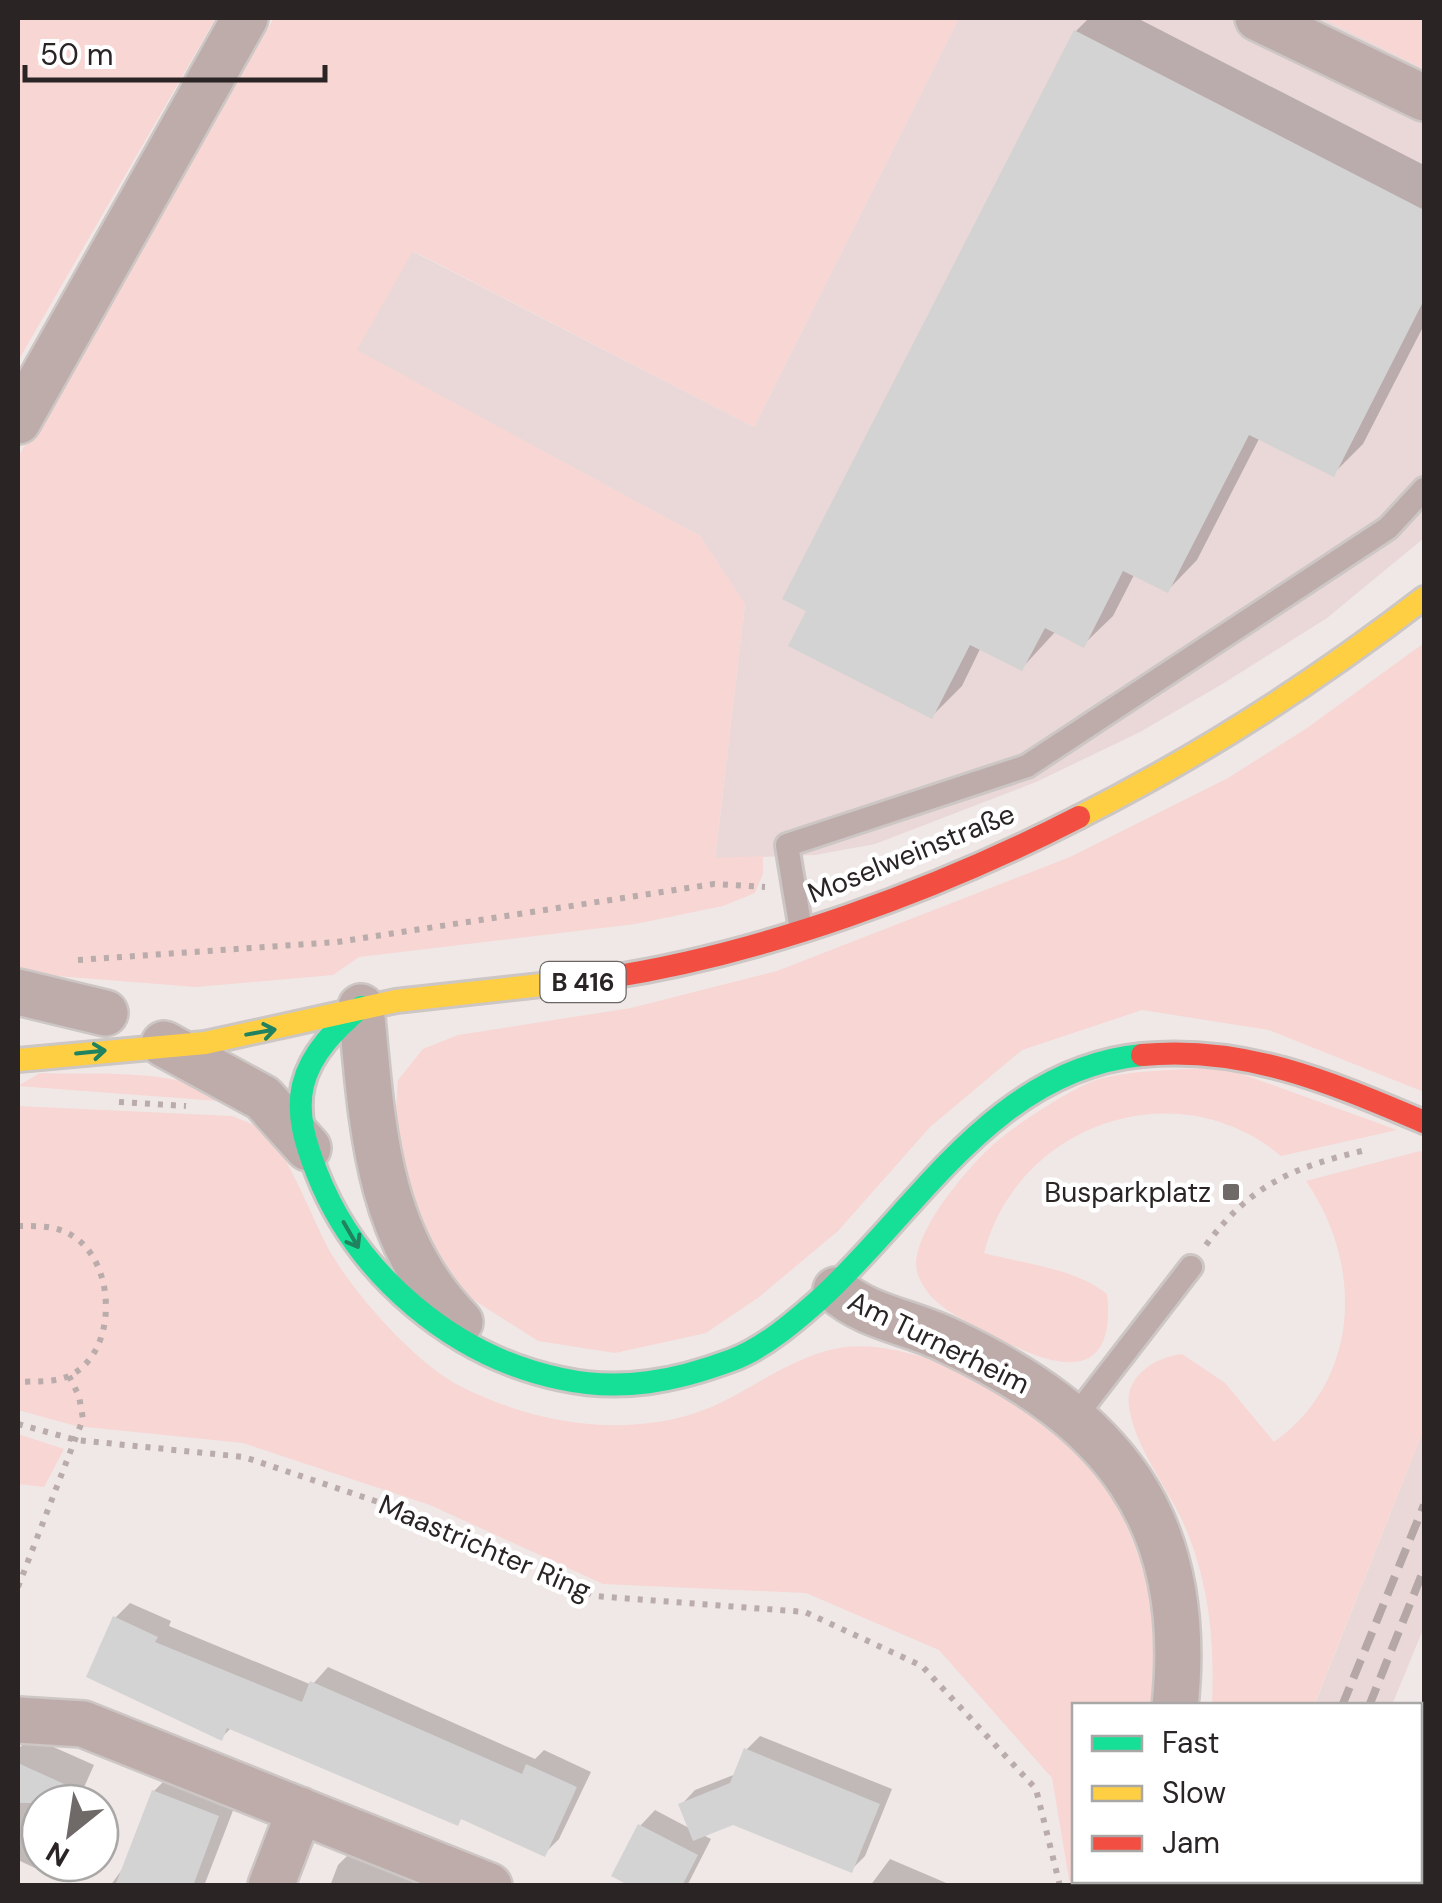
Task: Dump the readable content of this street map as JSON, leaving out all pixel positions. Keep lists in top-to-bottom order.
{
  "streets": {
    "main road": ["Moselweinstraße", "B 416"],
    "street": ["Am Turnerheim"],
    "path": ["Maastrichter Ring"]
  },
  "places": {
    "transit": ["Busparkplatz"]
  },
  "legend": ["Fast", "Slow", "Jam"],
  "scale_bar": "50 m",
  "north": "bottom left"
}
